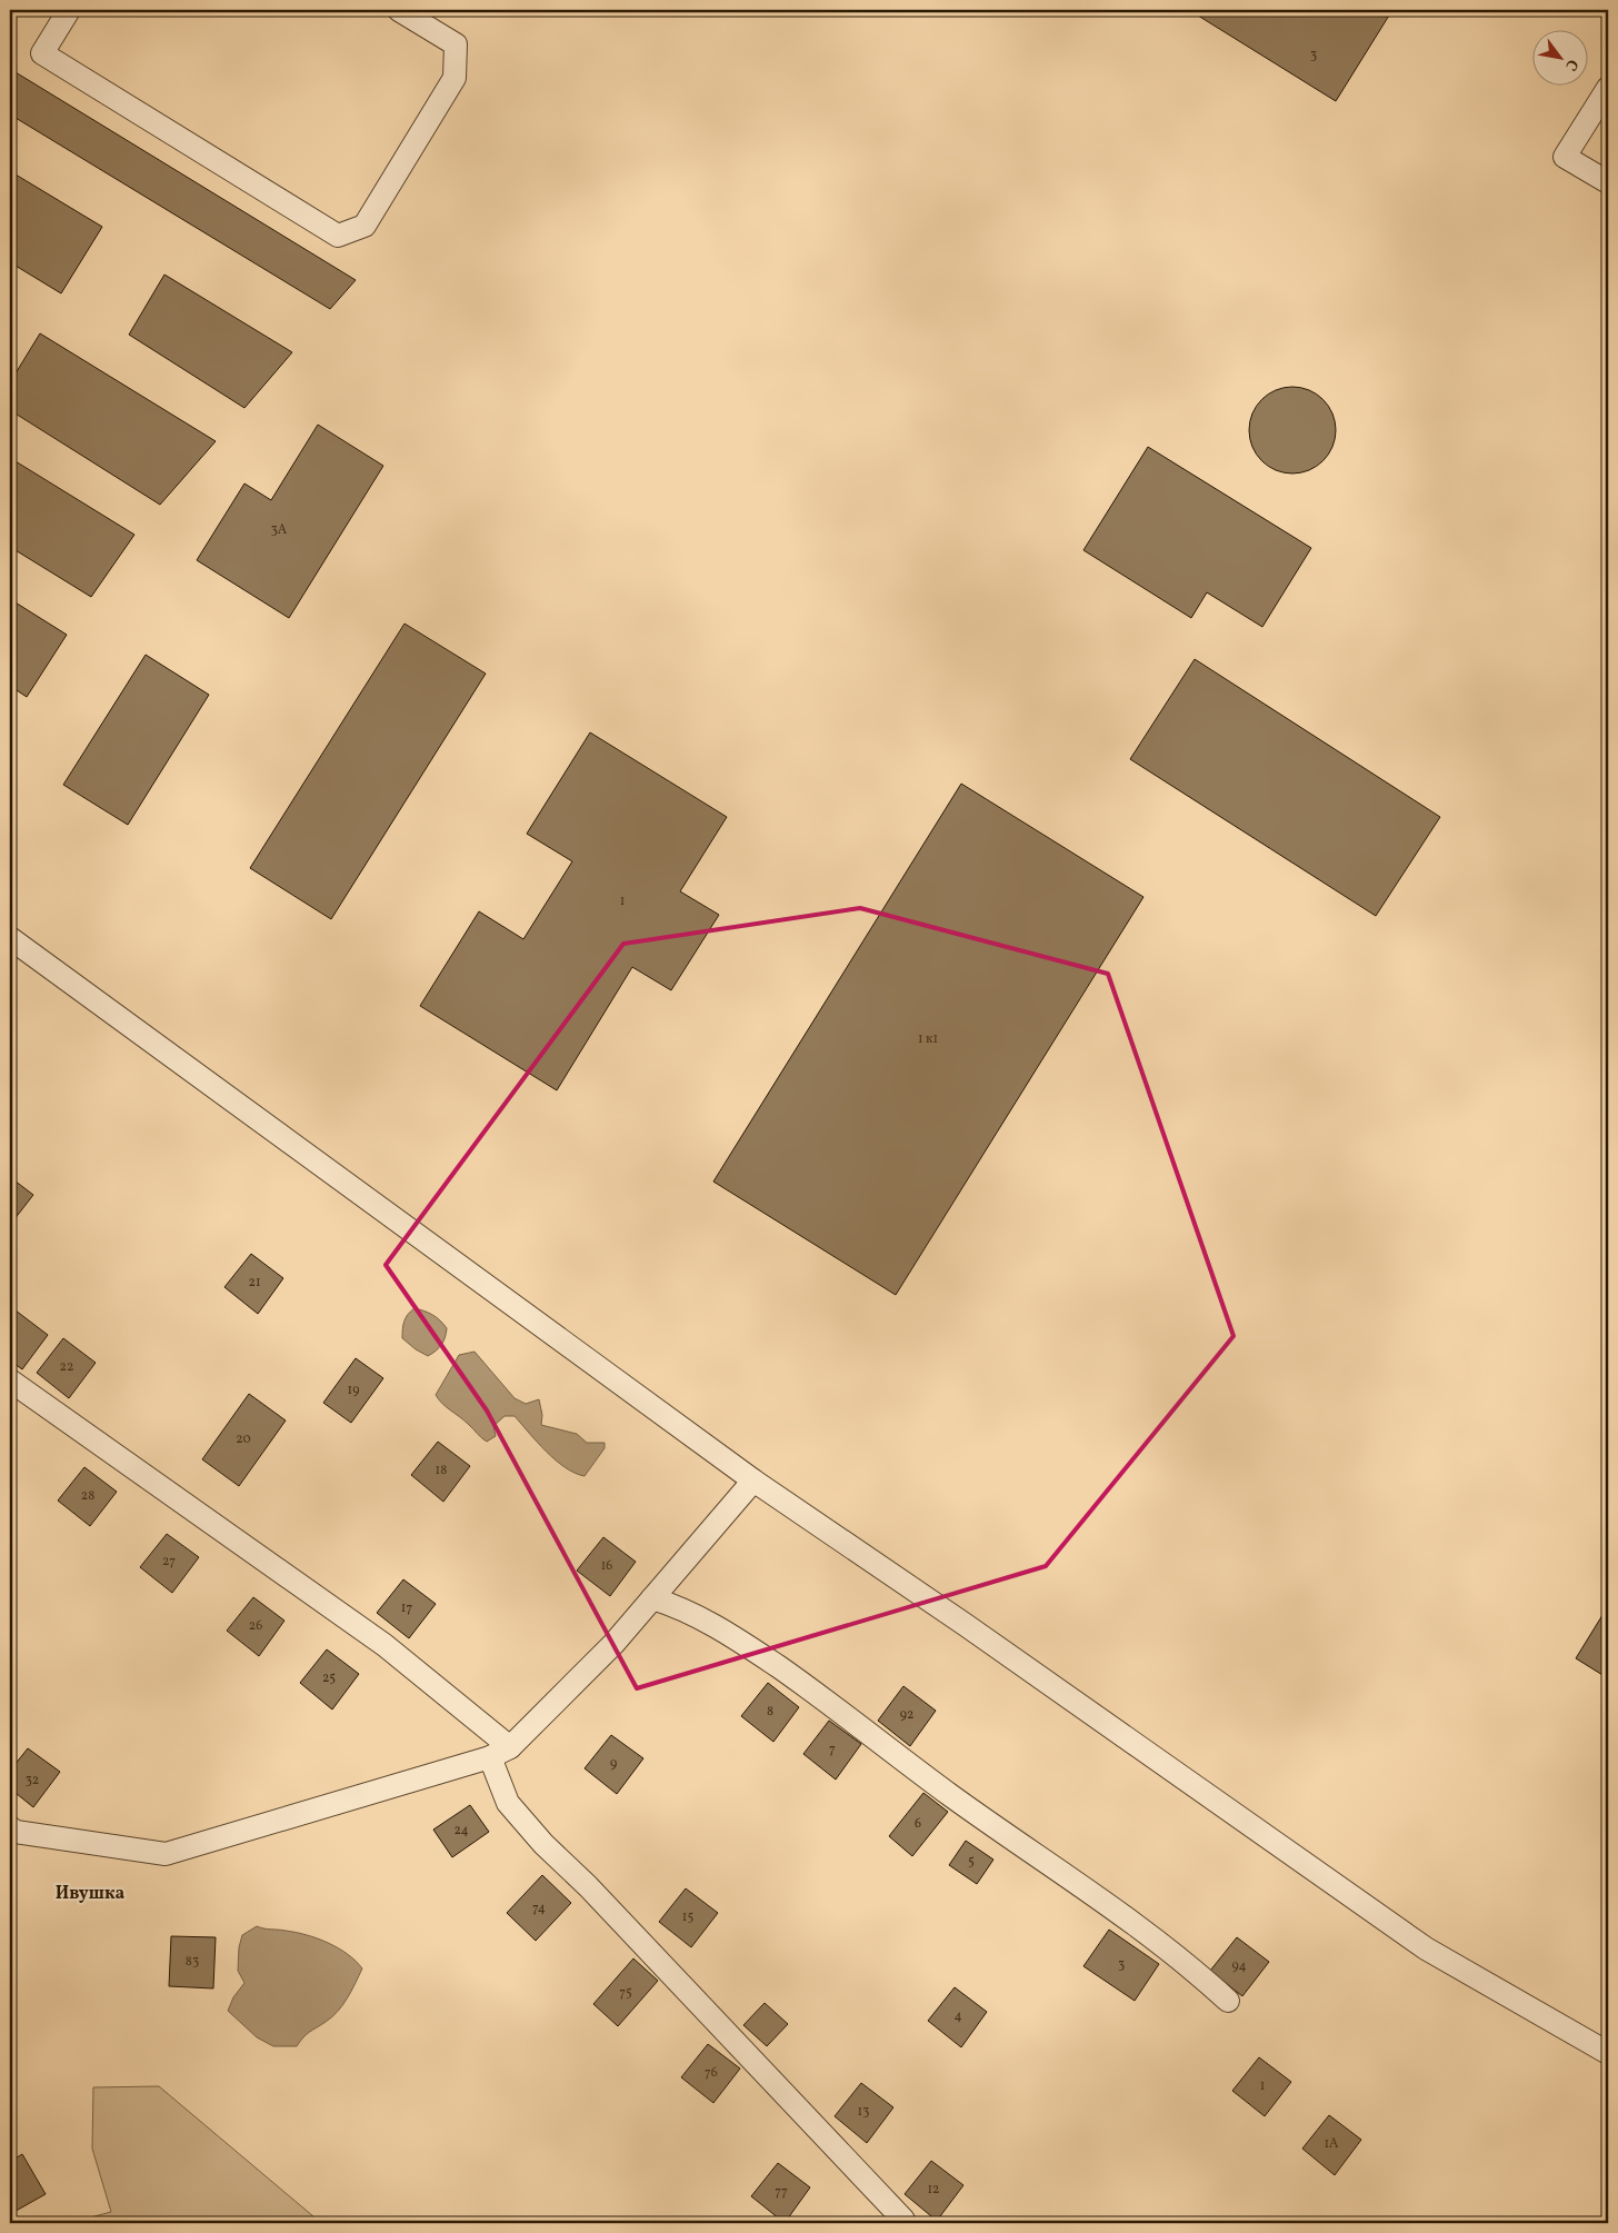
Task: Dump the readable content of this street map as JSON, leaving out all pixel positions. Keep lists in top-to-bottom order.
{
  "districts": ["Ивушка"],
  "house_numbers": [
    "3",
    "3А",
    "1",
    "1 к1",
    "21",
    "22",
    "19",
    "20",
    "18",
    "28",
    "27",
    "16",
    "17",
    "26",
    "25",
    "8",
    "92",
    "7",
    "9",
    "32",
    "6",
    "24",
    "5",
    "74",
    "15",
    "83",
    "3",
    "94",
    "75",
    "4",
    "76",
    "1",
    "13",
    "1А",
    "12",
    "77"
  ],
  "north": "bottom right"
}
